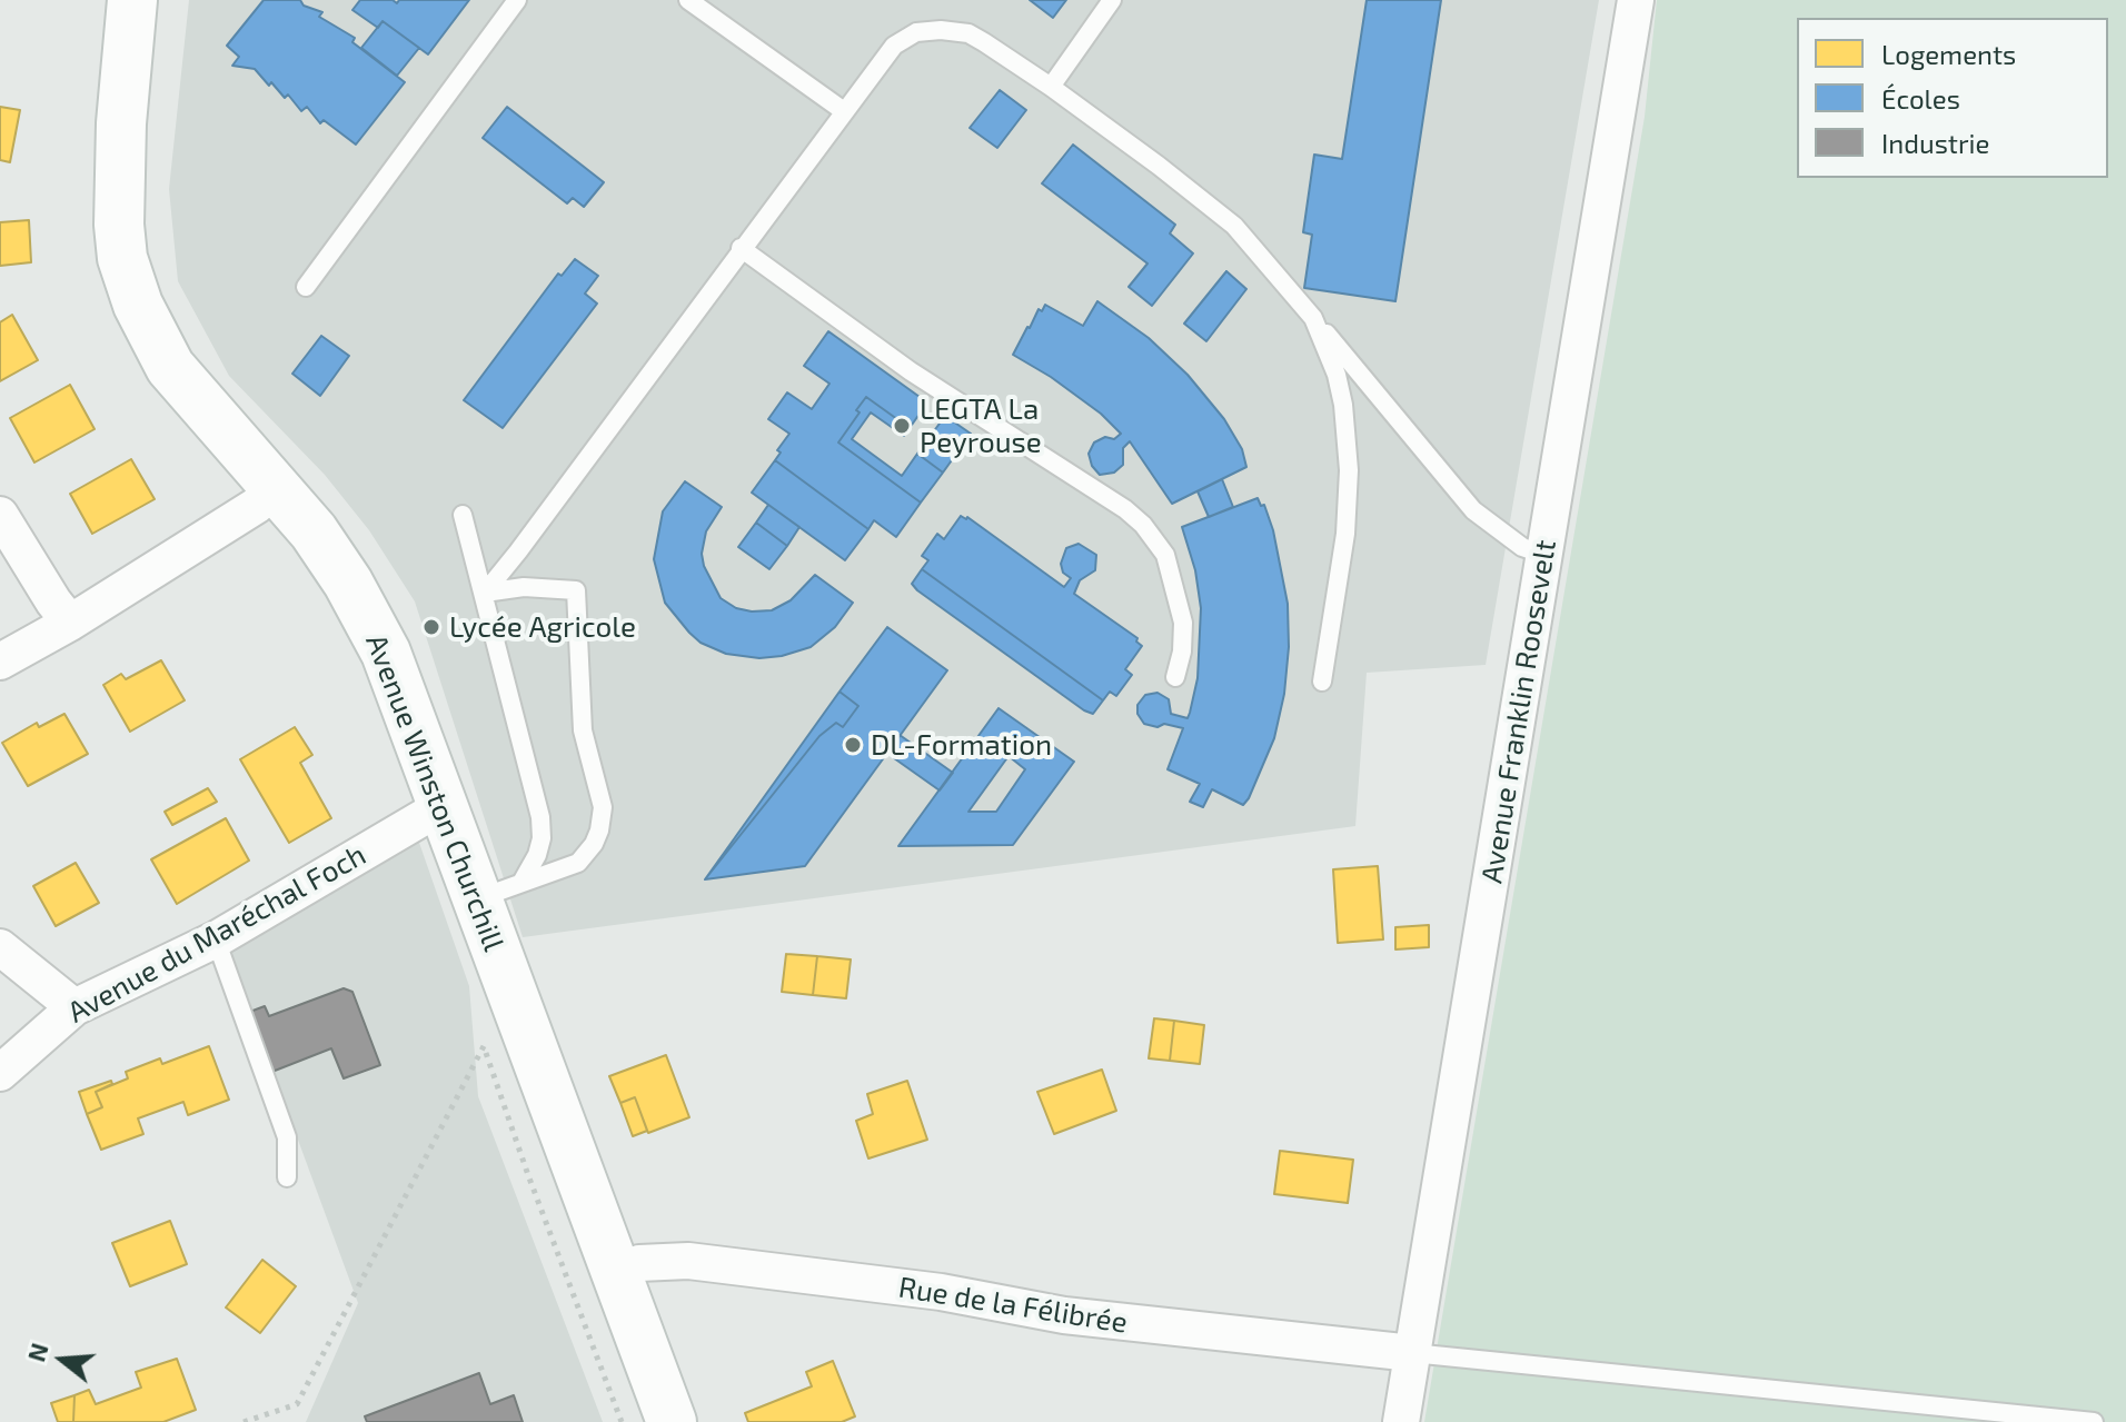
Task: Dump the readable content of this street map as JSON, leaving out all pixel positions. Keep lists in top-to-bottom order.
{
  "streets": {
    "main road": ["Avenue Winston Churchill"],
    "street": ["Avenue Franklin Roosevelt", "Avenue du Maréchal Foch", "Rue de la Félibrée"]
  },
  "crossings": [
    ["Avenue Franklin Roosevelt", "Rue de la Félibrée"],
    ["Avenue Winston Churchill", "Avenue du Maréchal Foch"],
    ["Avenue Winston Churchill", "Rue de la Félibrée"]
  ],
  "places": ["LEGTA La Peyrouse", "Lycée Agricole", "DL-Formation"],
  "legend": ["Logements", "Écoles", "Industrie"],
  "north": "left"
}
